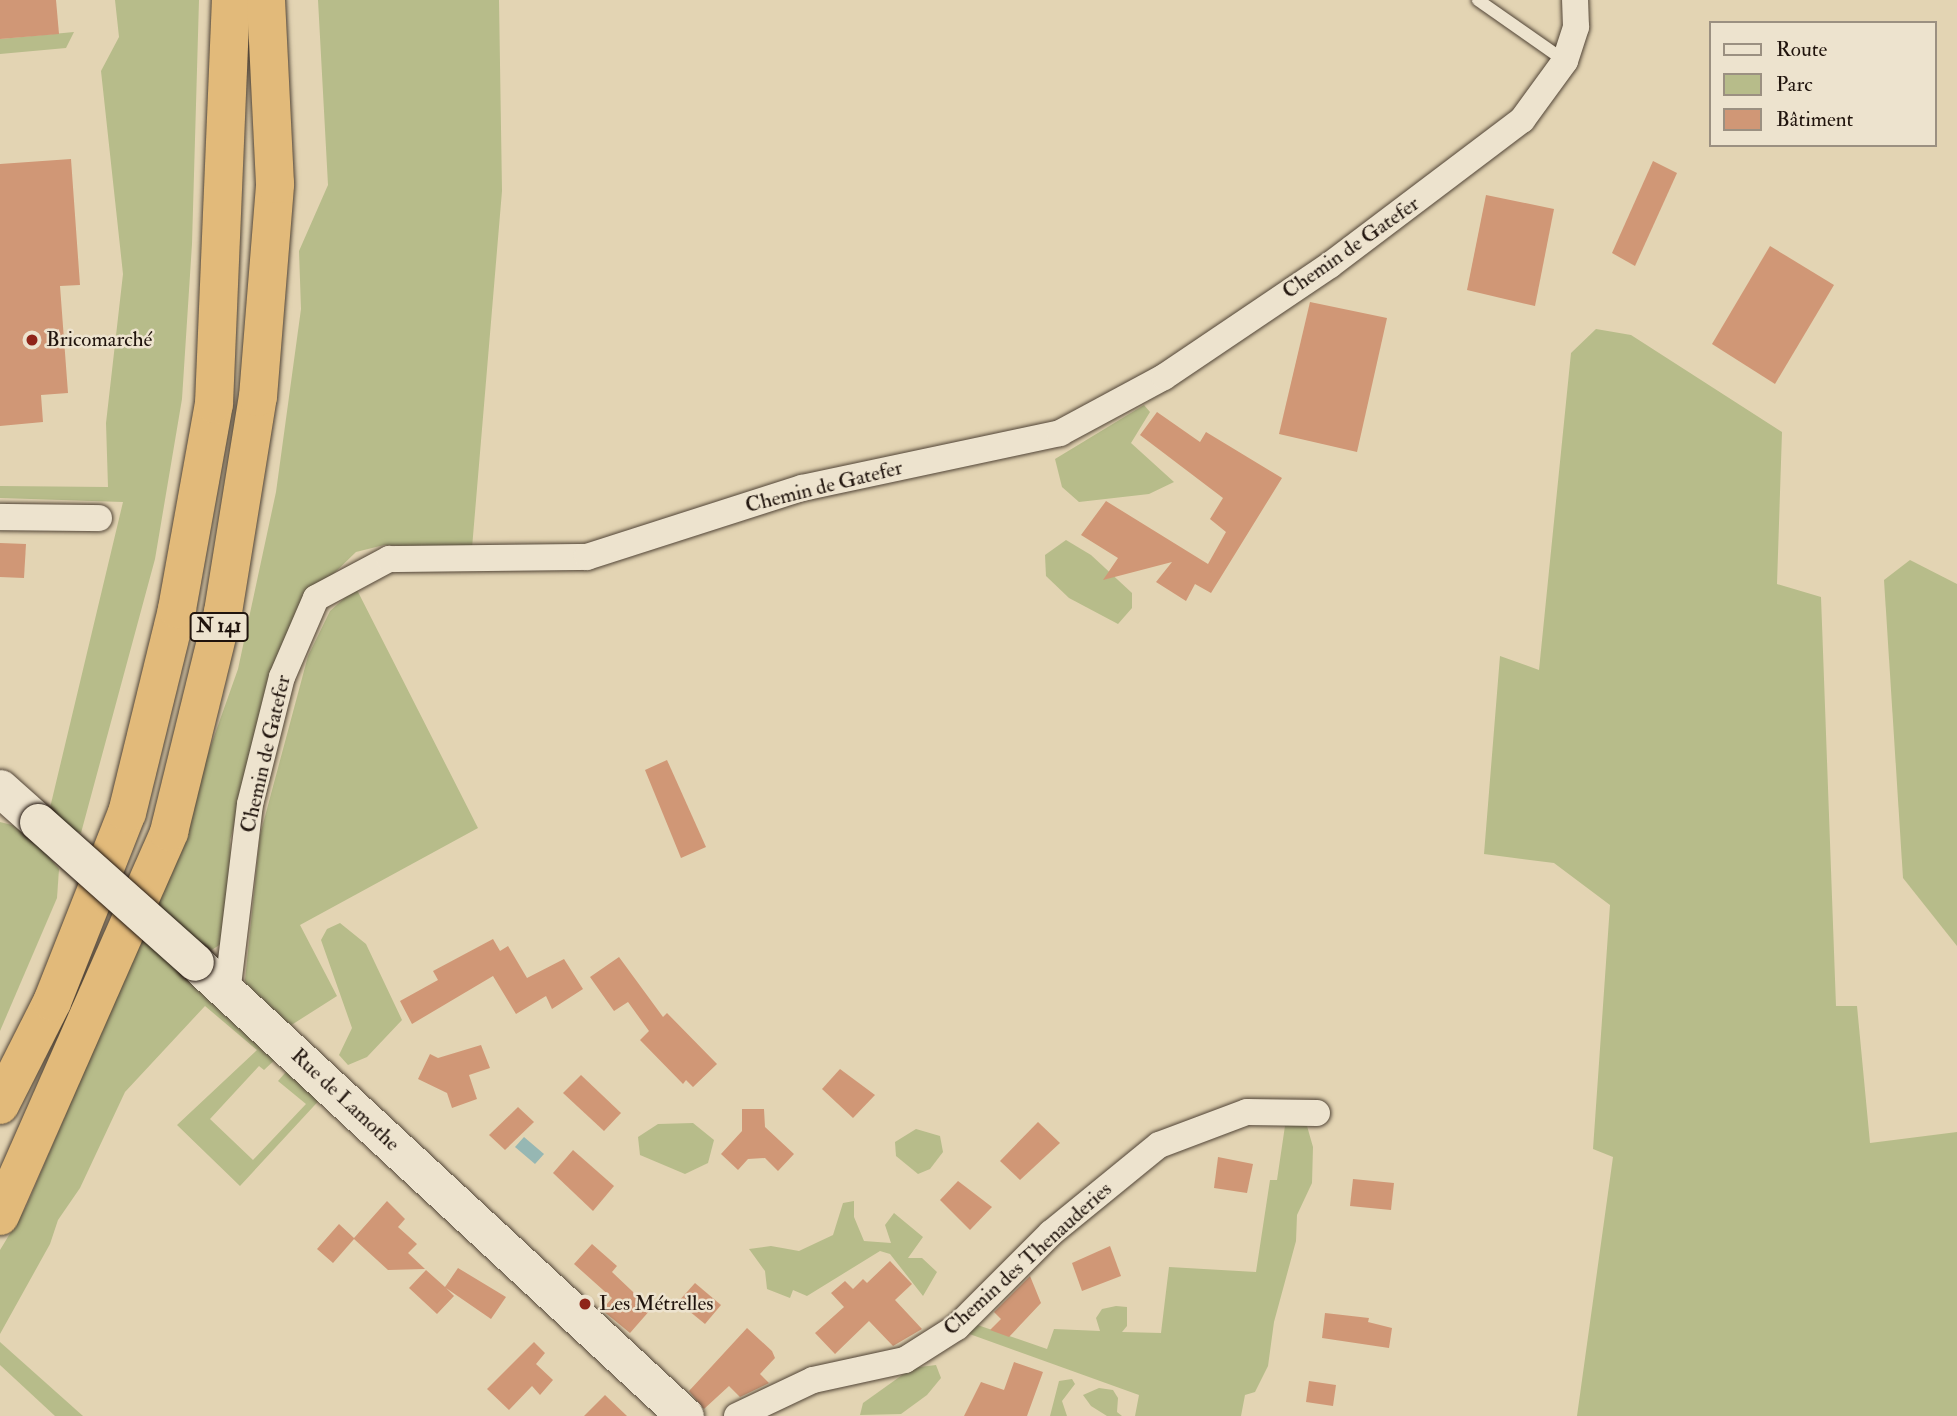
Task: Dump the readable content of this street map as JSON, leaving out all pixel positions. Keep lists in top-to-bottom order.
{
  "streets": {
    "highway": ["N 141"],
    "street": ["Chemin de Gatefer", "Rue de Lamothe", "Chemin des Thenauderies"]
  },
  "crossings": [
    ["Chemin de Gatefer", "Rue de Lamothe"]
  ],
  "places": ["Bricomarché", "Les Métrelles"],
  "legend": ["Route", "Parc", "Bâtiment"]
}
